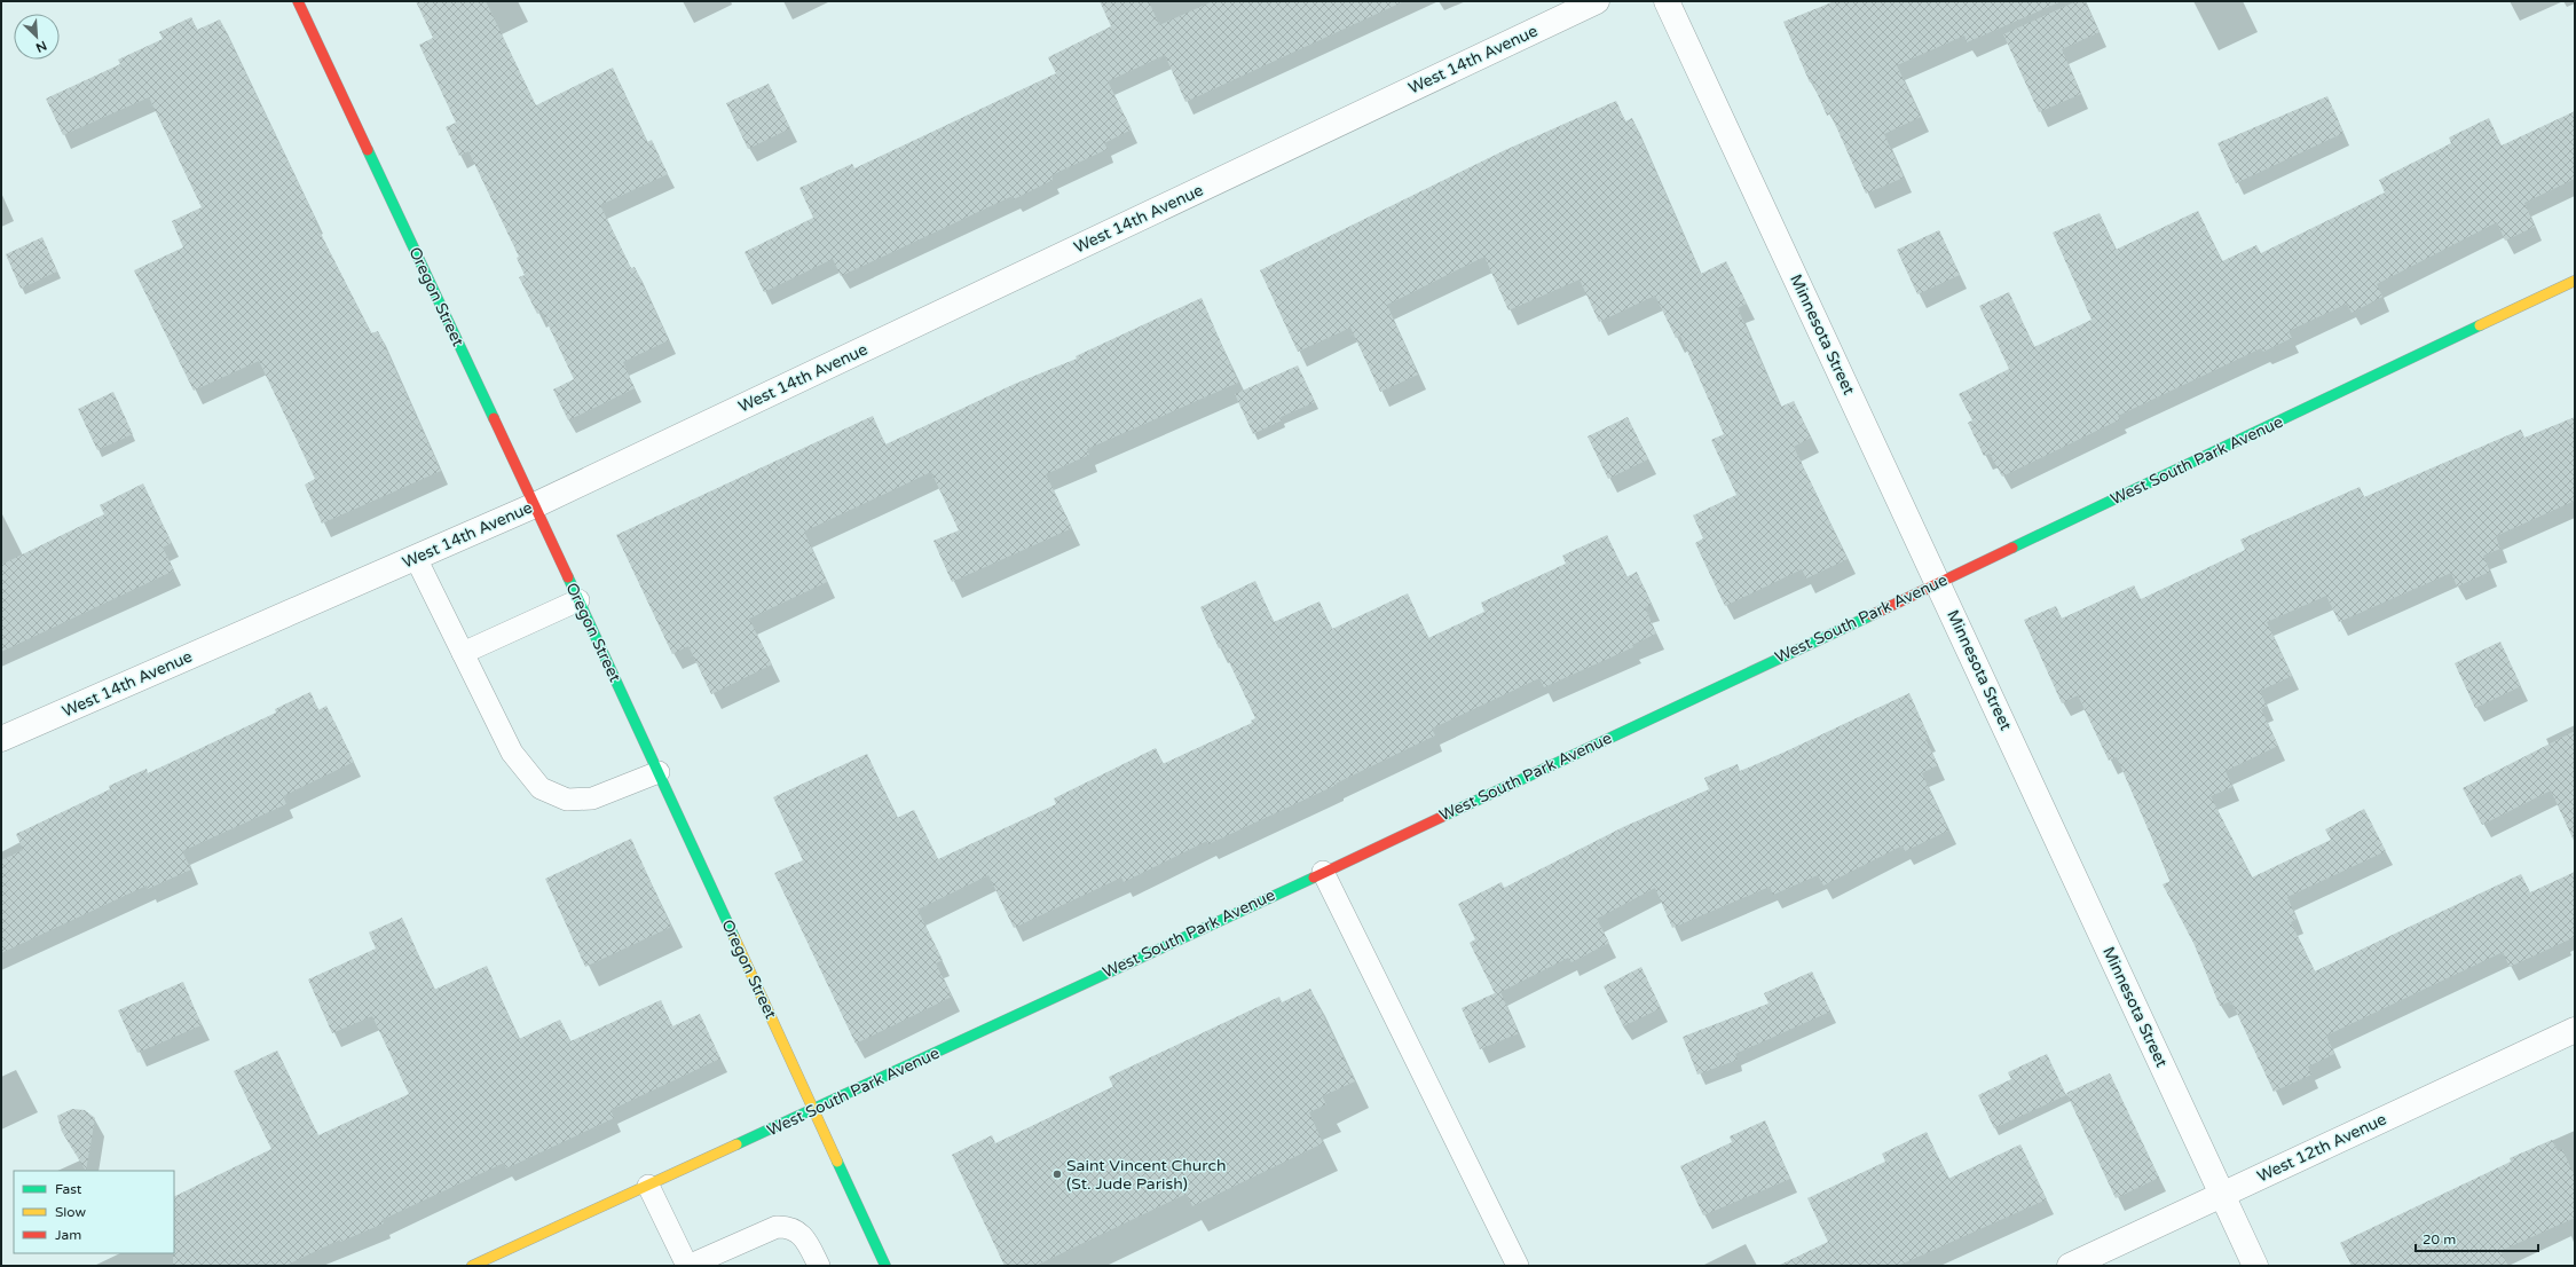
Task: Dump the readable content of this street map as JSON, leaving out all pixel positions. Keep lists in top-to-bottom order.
{
  "streets": {
    "main road": ["Oregon Street", "West South Park Avenue"],
    "street": ["West 14th Avenue", "Minnesota Street", "West 12th Avenue"]
  },
  "crossings": [
    ["West 14th Avenue", "Oregon Street"],
    ["Oregon Street", "West South Park Avenue"],
    ["Minnesota Street", "West South Park Avenue"],
    ["Minnesota Street", "West 12th Avenue"]
  ],
  "places": ["Saint Vincent Church (St. Jude Parish)"],
  "legend": ["Fast", "Slow", "Jam"],
  "scale_bar": "20 m",
  "north": "bottom right"
}
